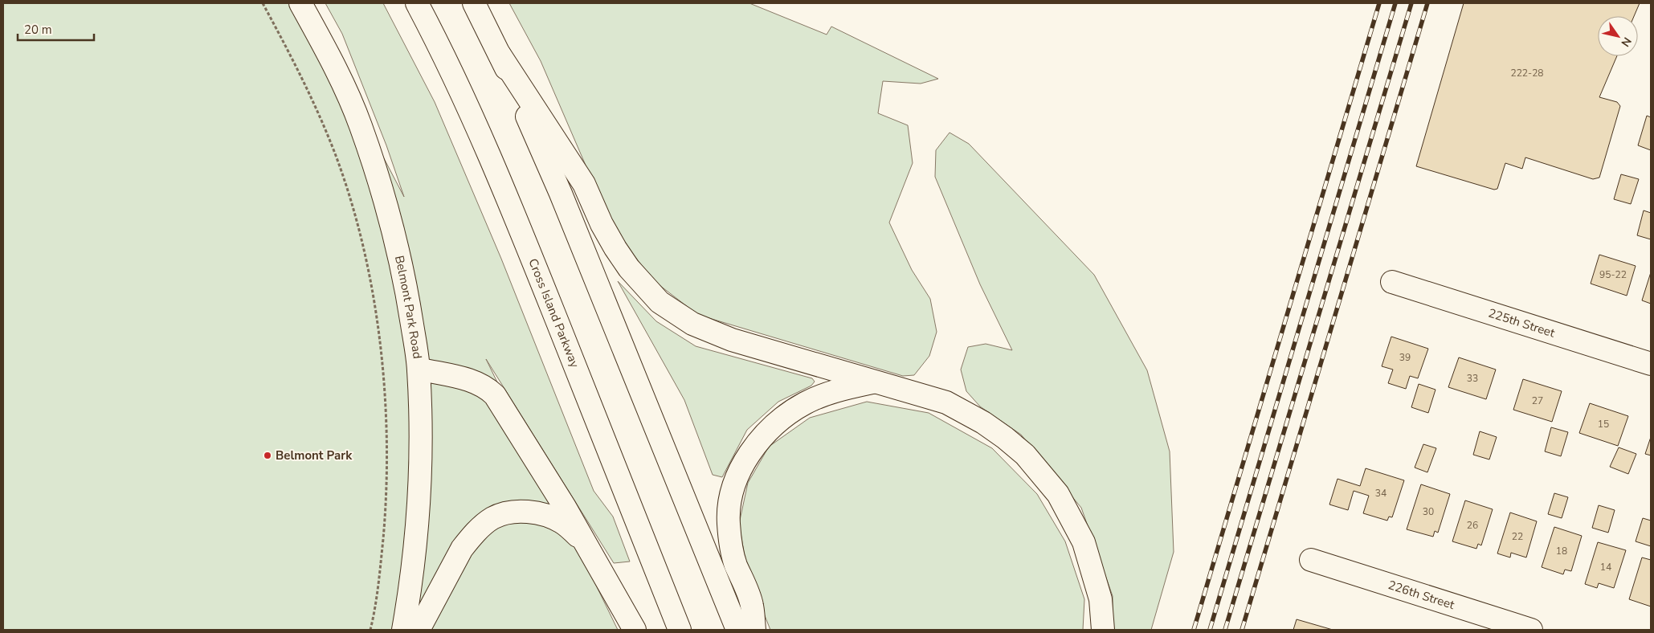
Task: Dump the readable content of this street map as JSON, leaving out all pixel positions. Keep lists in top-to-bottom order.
{
  "streets": {
    "main road": [
      "Belmont Park Road",
      "Cross Island Parkway",
      "225th Street",
      "226th Street"
    ]
  },
  "places": ["Belmont Park"],
  "house_numbers": [
    "222-28",
    "95-22",
    "39",
    "33",
    "27",
    "15",
    "34",
    "30",
    "26",
    "22",
    "18",
    "14"
  ],
  "scale_bar": "20 m",
  "north": "bottom right"
}
